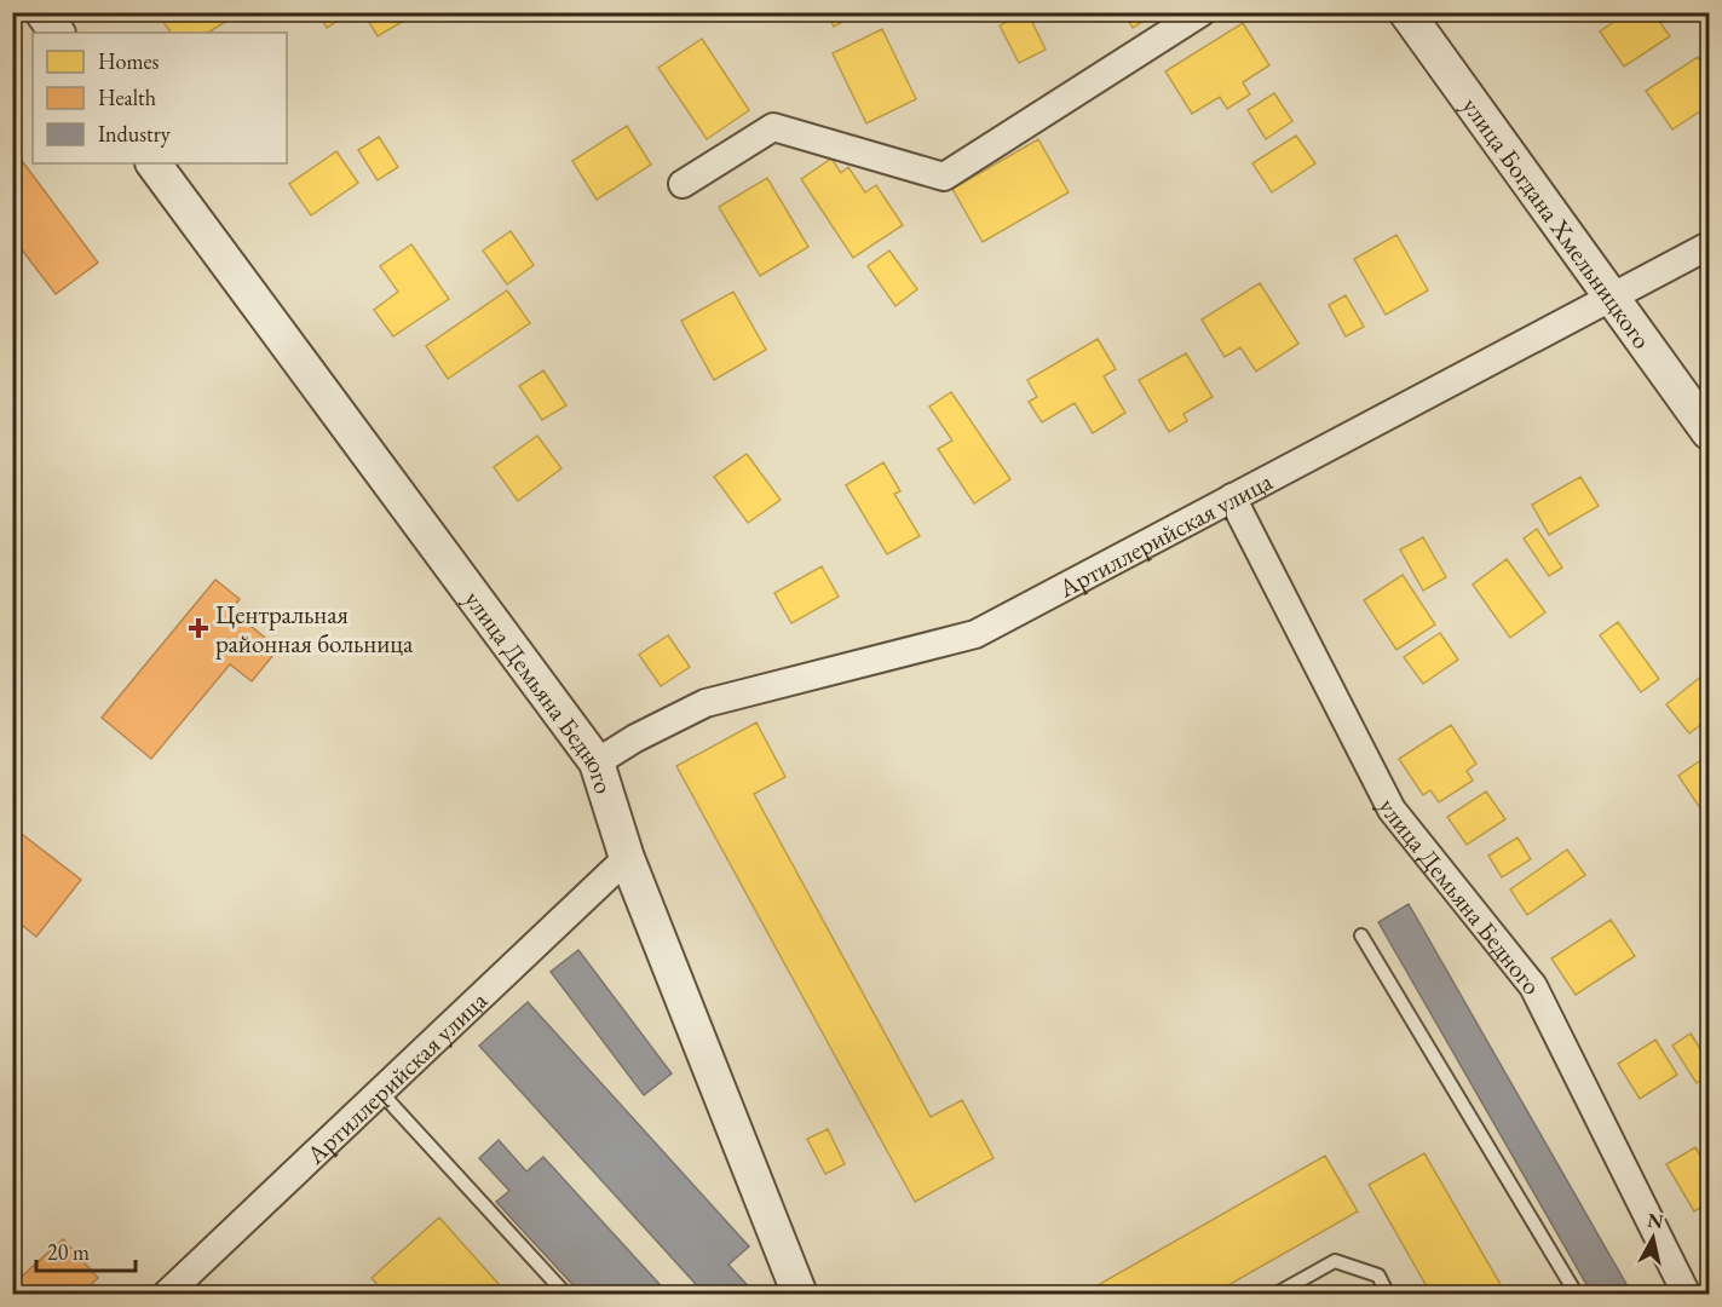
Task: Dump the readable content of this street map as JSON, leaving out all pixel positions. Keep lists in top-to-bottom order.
{
  "streets": {
    "street": ["улица Богдана Хмельницкого", "Артиллерийская улица", "улица Демьяна Бедного"]
  },
  "crossings": [
    ["улица Богдана Хмельницкого", "Артиллерийская улица"],
    ["Артиллерийская улица", "улица Демьяна Бедного"]
  ],
  "places": {
    "health": ["Центральная районная больница"]
  },
  "legend": ["Homes", "Health", "Industry"],
  "scale_bar": "20 m",
  "north": "top"
}
